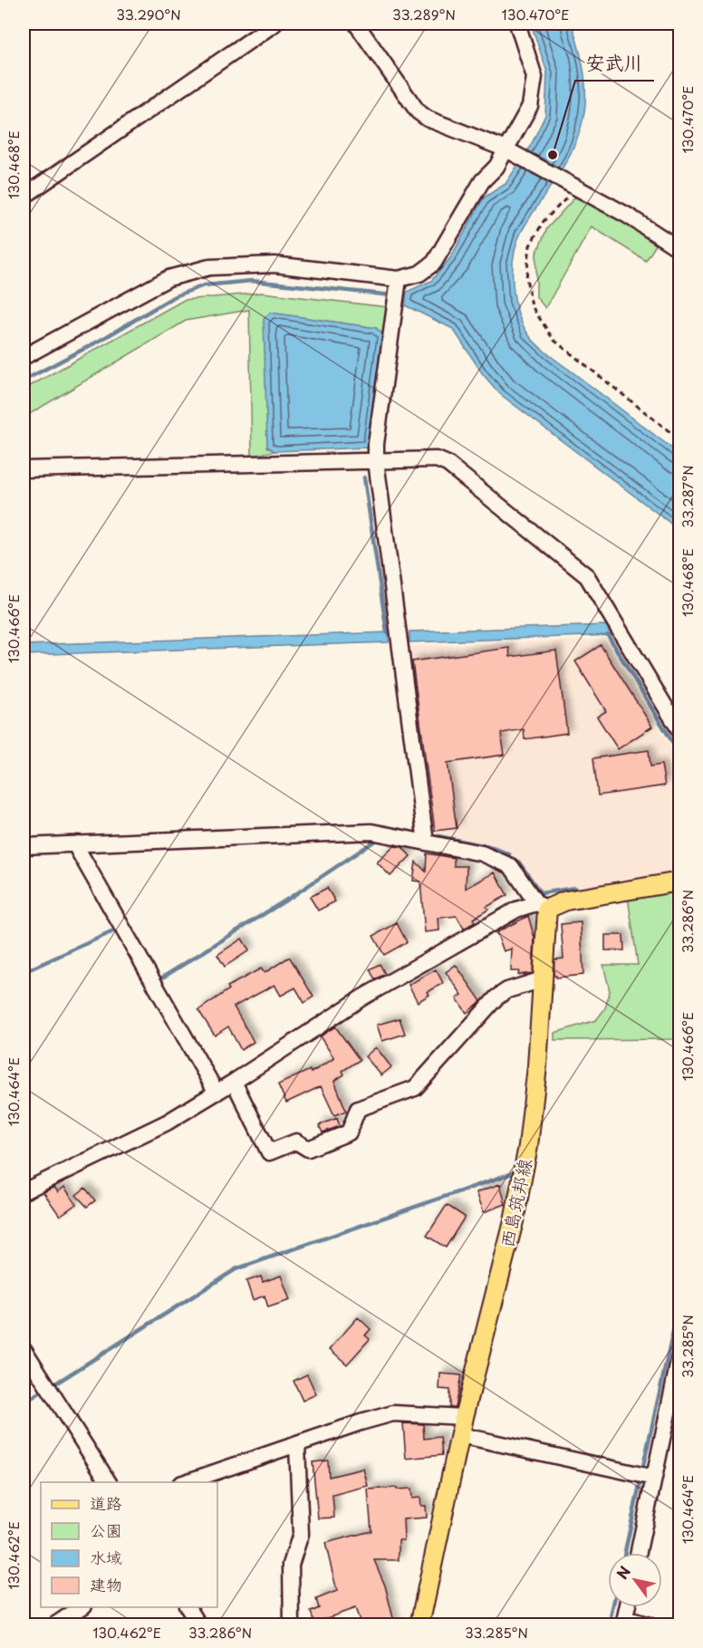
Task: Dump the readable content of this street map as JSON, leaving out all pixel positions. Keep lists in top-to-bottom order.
{
  "streets": {
    "main road": ["西島筑邦線"]
  },
  "places": ["安武川"],
  "legend": [
    "道路",
    "公園",
    "水域",
    "建物"
  ],
  "north": "top left",
  "coordinates": [
    "33.290°N",
    "33.289°N",
    "130.470°E",
    "130.468°E",
    "33.287°N",
    "130.466°E",
    "33.286°N",
    "130.464°E",
    "33.285°N",
    "130.462°E"
  ]
}
